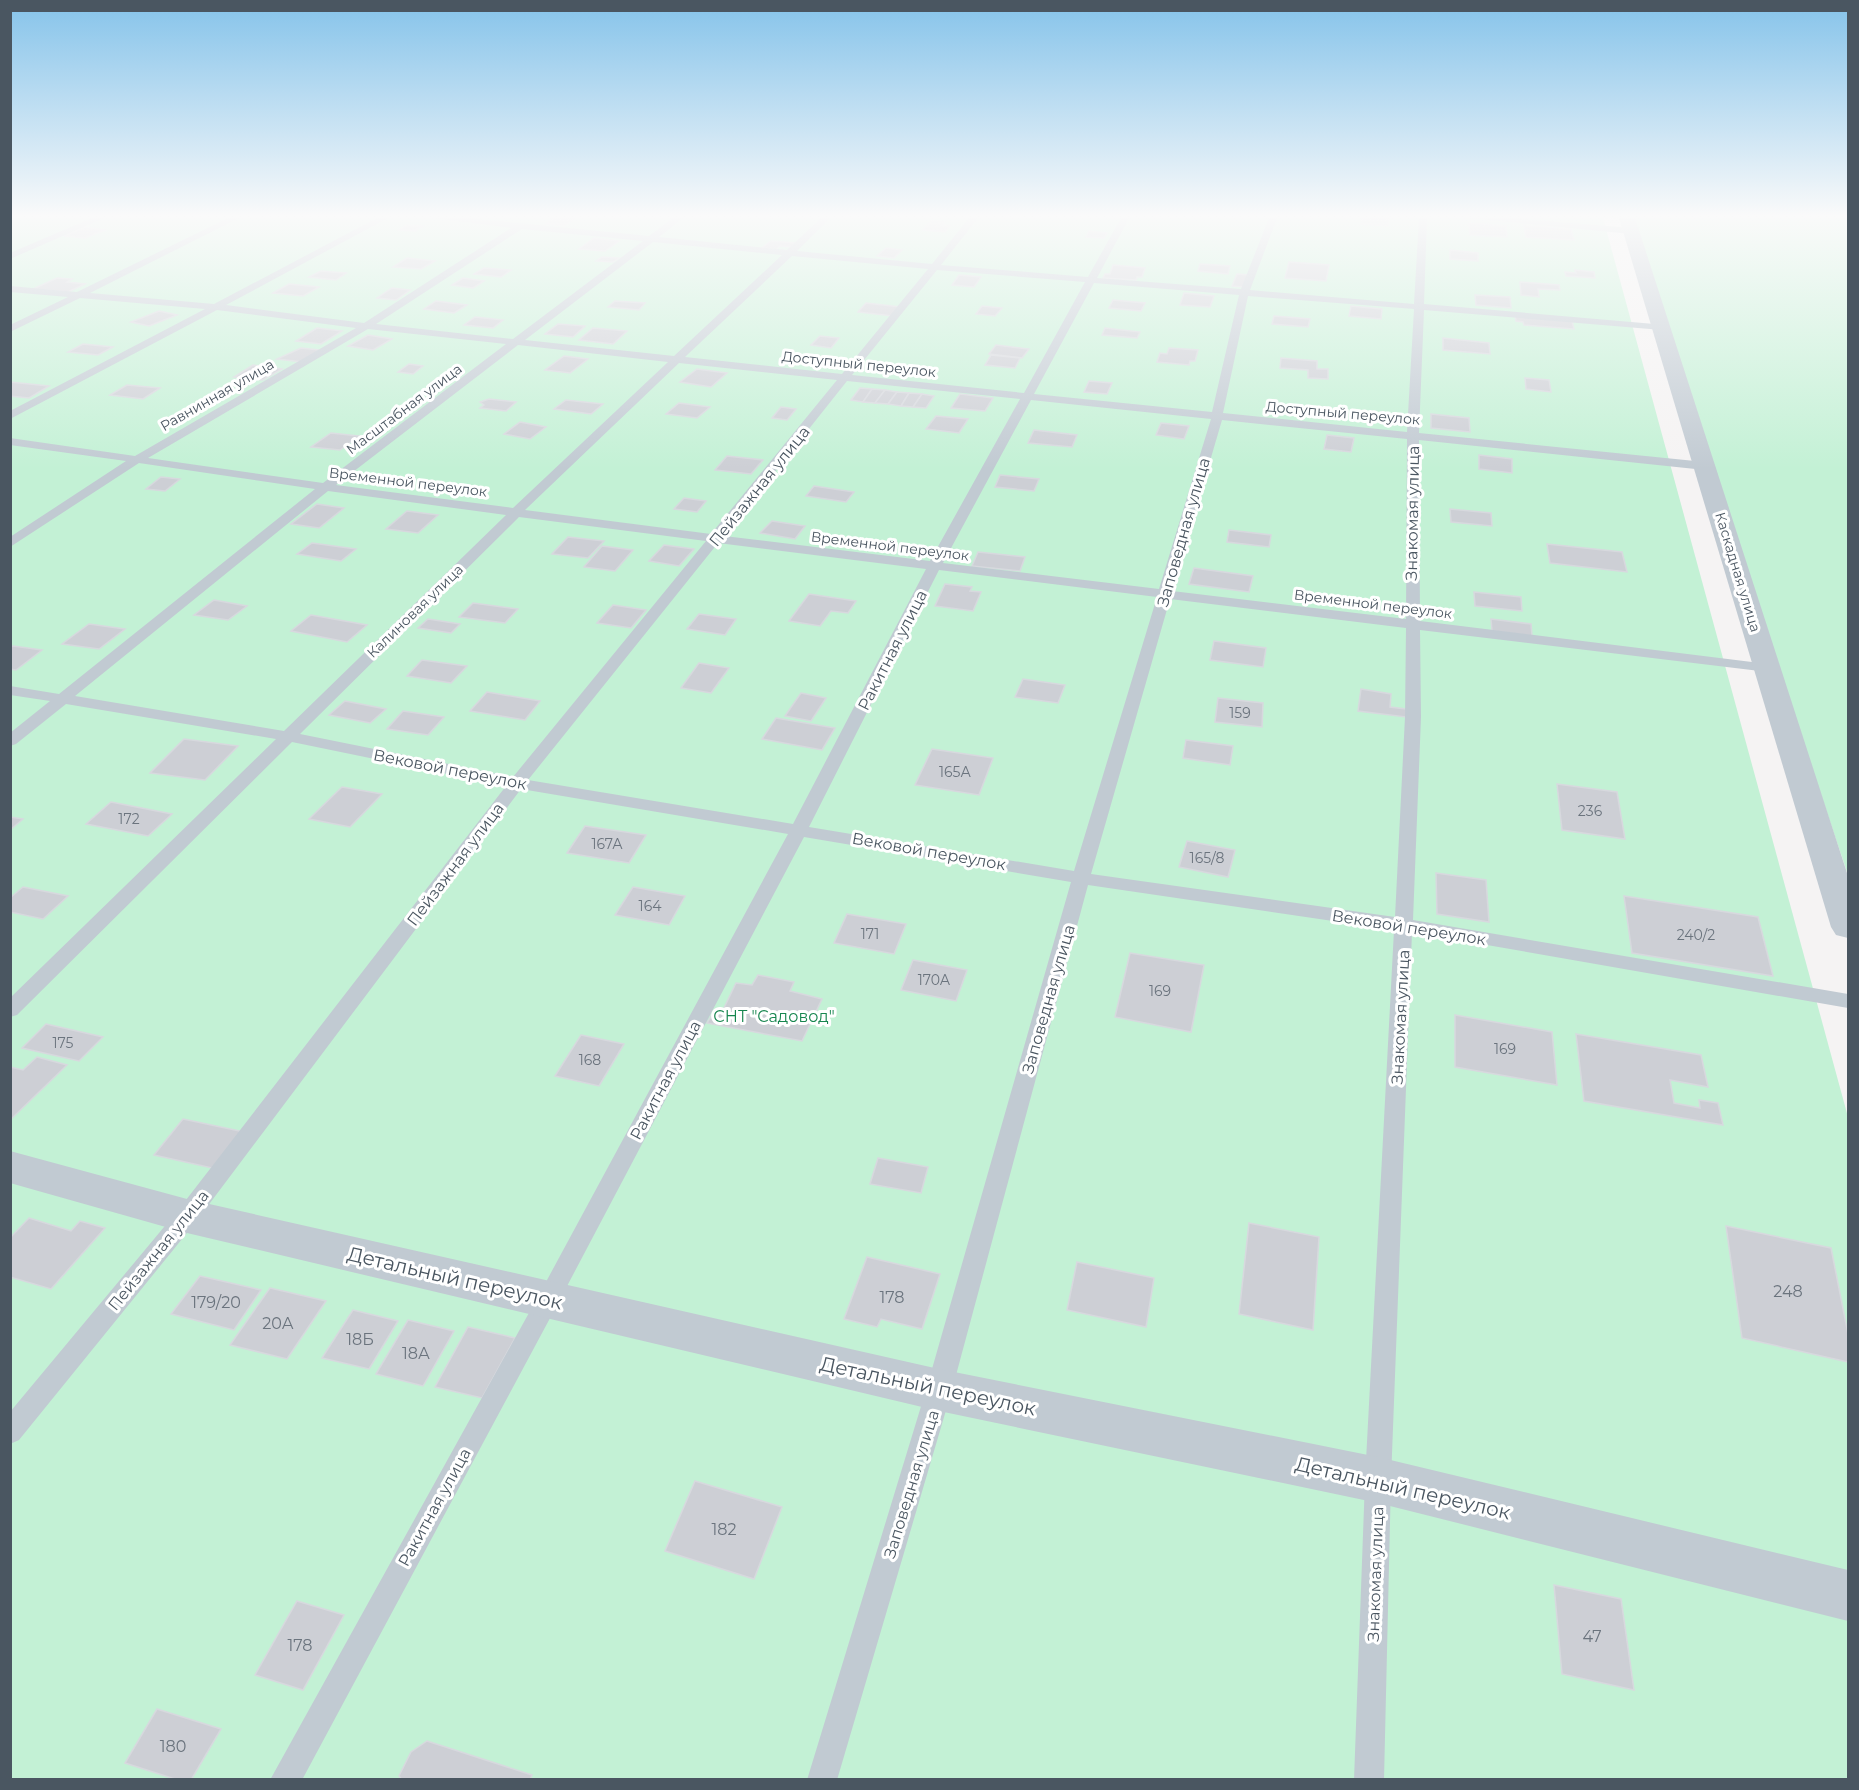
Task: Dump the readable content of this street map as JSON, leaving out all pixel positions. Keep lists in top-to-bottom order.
{
  "streets": {
    "street": ["Каскадная улица", "Детальный переулок"],
    "lane": [
      "Доступный переулок",
      "Равнинная улица",
      "Масштабная улица",
      "Временной переулок",
      "Пейзажная улица",
      "Знакомая улица",
      "Заповедная улица",
      "Калиновая улица",
      "Ракитная улица",
      "Вековой переулок"
    ]
  },
  "crossings": [
    ["Доступный переулок", "Равнинная улица"],
    ["Доступный переулок", "Масштабная улица"],
    ["Доступный переулок", "Пейзажная улица"],
    ["Доступный переулок", "Знакомая улица"],
    ["Доступный переулок", "Заповедная улица"],
    ["Доступный переулок", "Каскадная улица"],
    ["Доступный переулок", "Калиновая улица"],
    ["Доступный переулок", "Ракитная улица"],
    ["Равнинная улица", "Временной переулок"],
    ["Масштабная улица", "Временной переулок"],
    ["Масштабная улица", "Вековой переулок"],
    ["Временной переулок", "Пейзажная улица"],
    ["Временной переулок", "Знакомая улица"],
    ["Временной переулок", "Заповедная улица"],
    ["Временной переулок", "Каскадная улица"],
    ["Временной переулок", "Калиновая улица"],
    ["Временной переулок", "Ракитная улица"],
    ["Пейзажная улица", "Вековой переулок"],
    ["Пейзажная улица", "Детальный переулок"],
    ["Знакомая улица", "Вековой переулок"],
    ["Знакомая улица", "Детальный переулок"],
    ["Заповедная улица", "Вековой переулок"],
    ["Заповедная улица", "Детальный переулок"],
    ["Калиновая улица", "Вековой переулок"],
    ["Ракитная улица", "Вековой переулок"],
    ["Ракитная улица", "Детальный переулок"]
  ],
  "parks": ["СНТ \"Садовод\""],
  "house_numbers": [
    "159",
    "165А",
    "236",
    "172",
    "167А",
    "165/8",
    "164",
    "171",
    "240/2",
    "170А",
    "169",
    "175",
    "169",
    "168",
    "248",
    "178",
    "179/20",
    "20А",
    "18Б",
    "18А",
    "182",
    "47",
    "178",
    "180"
  ]
}
